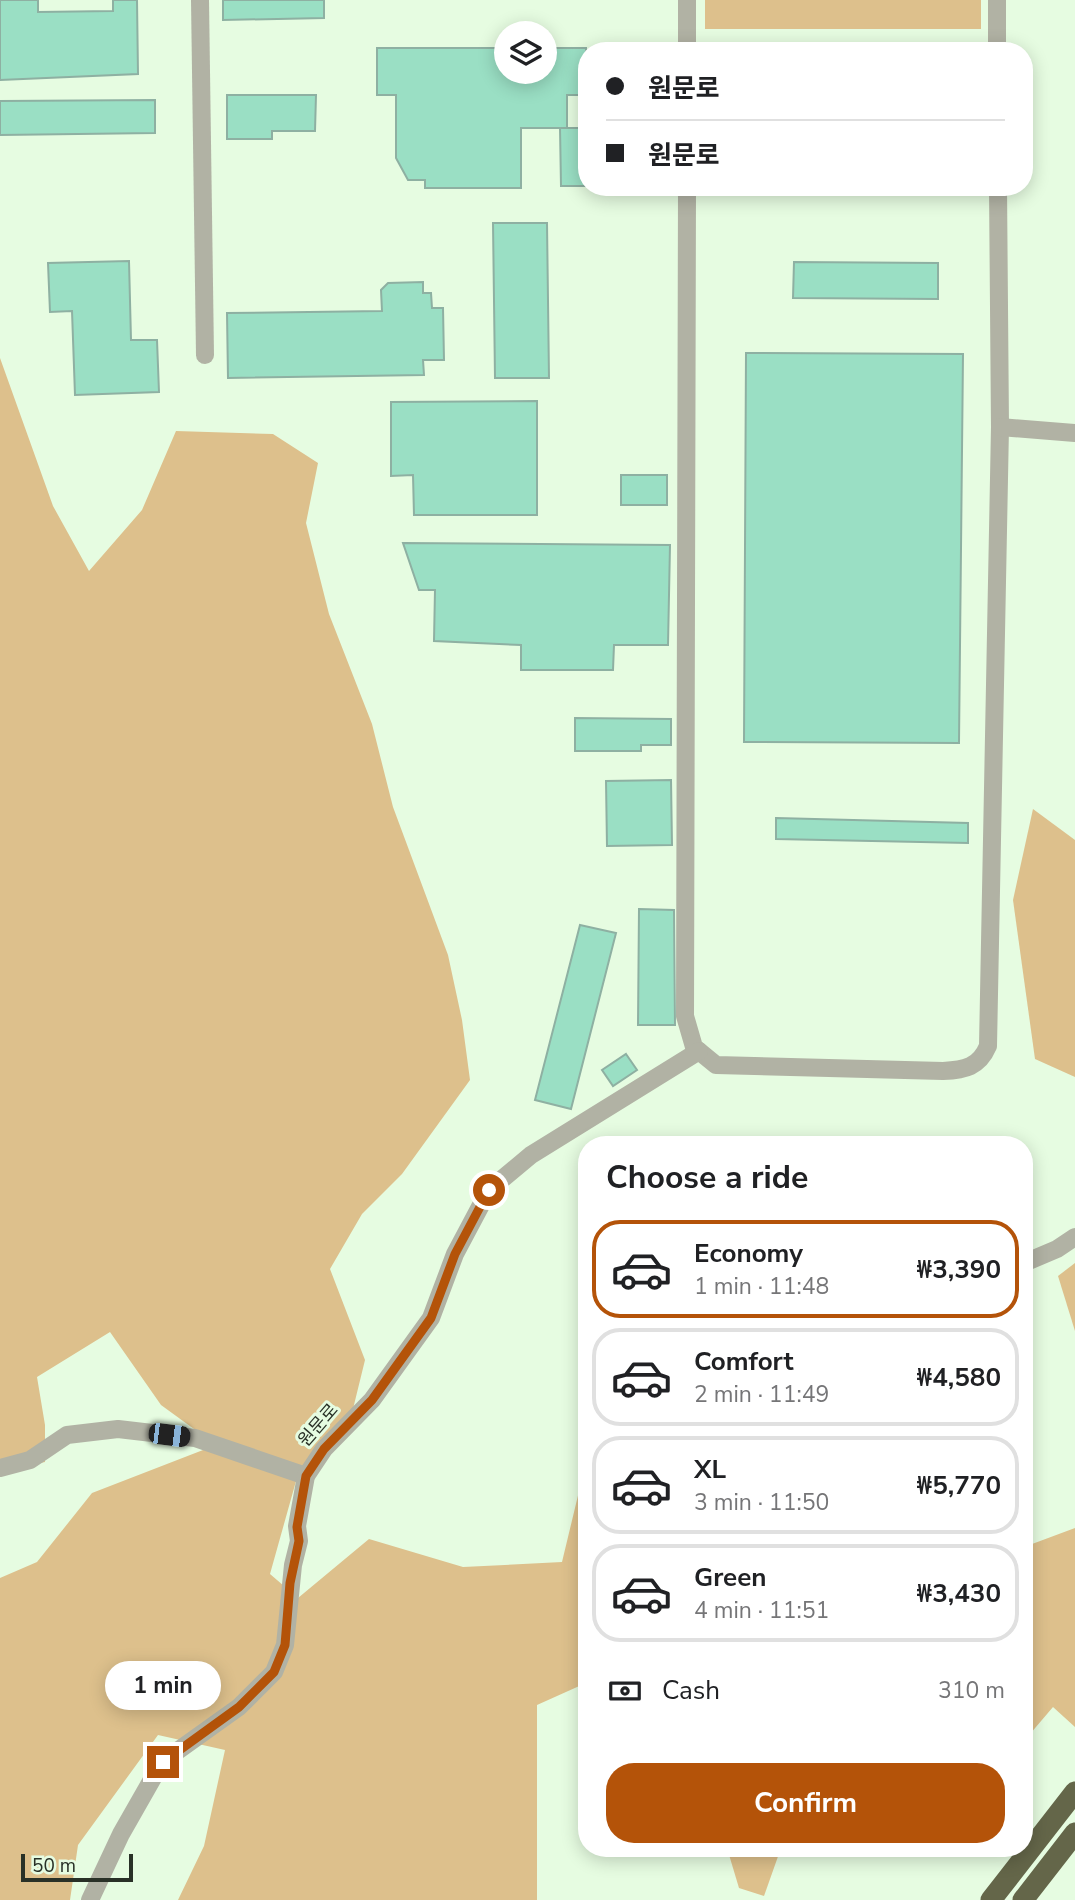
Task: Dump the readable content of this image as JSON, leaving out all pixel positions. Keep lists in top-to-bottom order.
{
  "streets": {
    "street": ["원문로"]
  },
  "scale_bar": "50 m",
  "page": {
    "banner": ["원문로", "원문로"],
    "heading": "Choose a ride",
    "list": [
      {
        "name": "Economy",
        "note": "1 min · 11:48",
        "value": "₩3,390"
      },
      {
        "name": "Comfort",
        "note": "2 min · 11:49",
        "value": "₩4,580"
      },
      {
        "name": "XL",
        "note": "3 min · 11:50",
        "value": "₩5,770"
      },
      {
        "name": "Green",
        "note": "4 min · 11:51",
        "value": "₩3,430"
      }
    ],
    "pay": ["Cash", "310 m"],
    "bubble": "1 min",
    "buttons": "Confirm",
    "scale": "50 m"
  }
}
